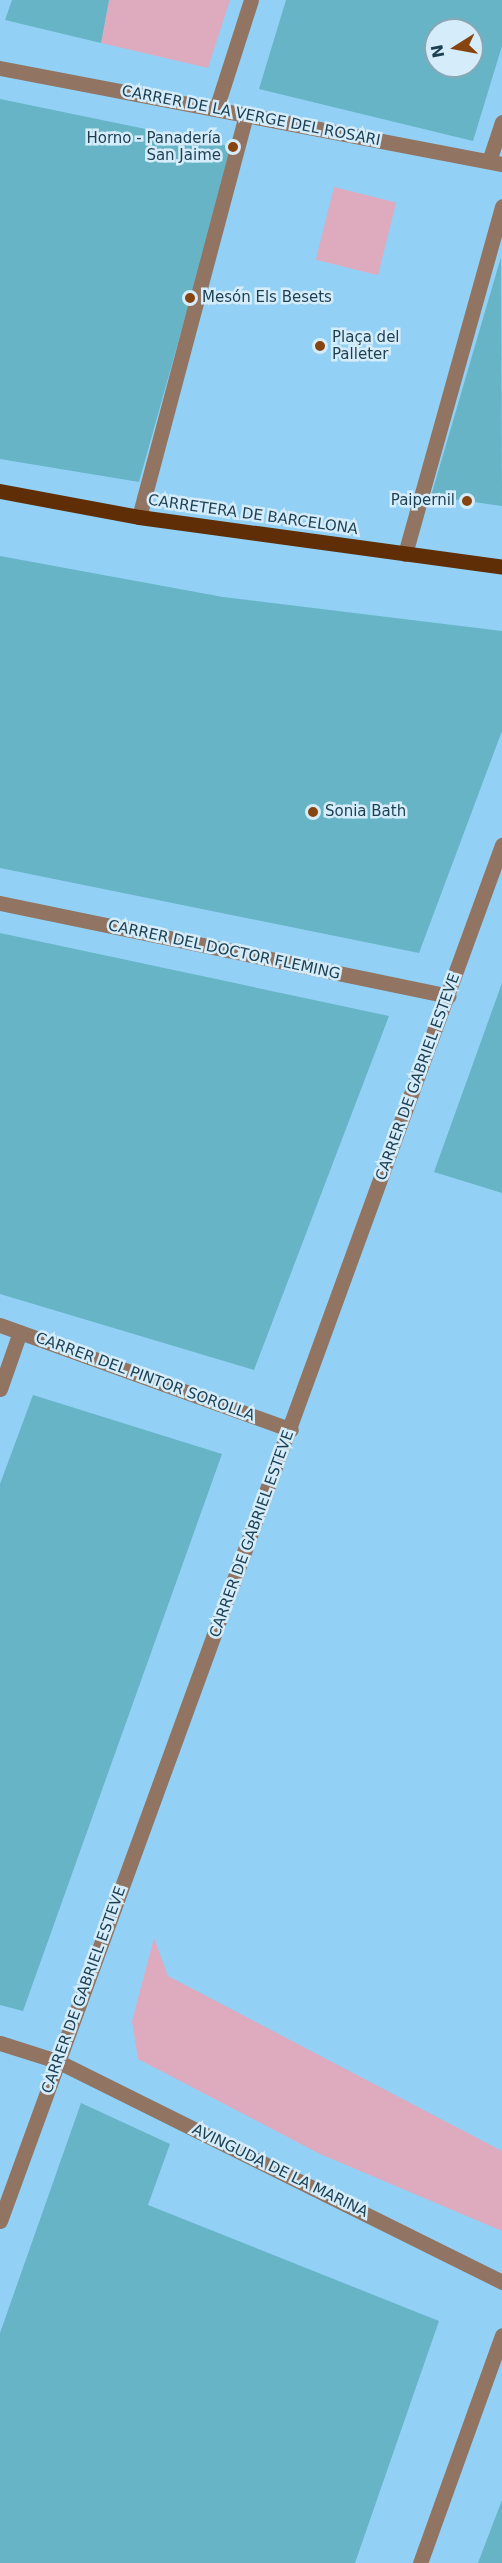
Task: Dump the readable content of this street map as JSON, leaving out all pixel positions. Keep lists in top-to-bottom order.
{
  "streets": {
    "main road": ["CARRETERA DE BARCELONA"],
    "street": [
      "CARRER DE LA VERGE DEL ROSARI",
      "CARRER DEL DOCTOR FLEMING",
      "CARRER DE GABRIEL ESTEVE",
      "CARRER DEL PINTOR SOROLLA",
      "AVINGUDA DE LA MARINA"
    ]
  },
  "crossings": [
    ["CARRER DEL DOCTOR FLEMING", "CARRER DE GABRIEL ESTEVE"],
    ["CARRER DE GABRIEL ESTEVE", "CARRER DEL PINTOR SOROLLA"],
    ["CARRER DE GABRIEL ESTEVE", "AVINGUDA DE LA MARINA"]
  ],
  "places": [
    "Horno - Panadería San Jaime",
    "Mesón Els Besets",
    "Plaça del Palleter",
    "Paipernil",
    "Sonia Bath"
  ],
  "north": "left"
}
